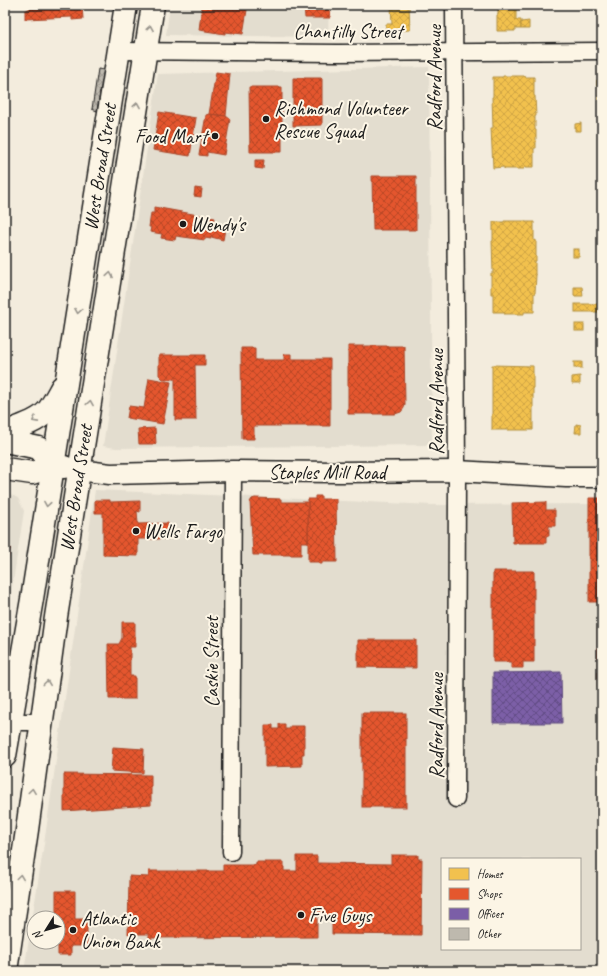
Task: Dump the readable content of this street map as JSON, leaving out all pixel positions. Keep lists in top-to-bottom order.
{
  "streets": {
    "main road": ["West Broad Street", "Staples Mill Road"],
    "street": ["Chantilly Street", "Radford Avenue", "Caskie Street"]
  },
  "crossings": [
    ["Chantilly Street", "Radford Avenue"],
    ["Chantilly Street", "West Broad Street"],
    ["Radford Avenue", "Staples Mill Road"],
    ["West Broad Street", "Staples Mill Road"],
    ["Staples Mill Road", "Caskie Street"]
  ],
  "places": [
    "Richmond Volunteer Rescue Squad",
    "Food Mart",
    "Wendy's",
    "Wells Fargo",
    "Five Guys",
    "Atlantic Union Bank"
  ],
  "legend": [
    "Homes",
    "Shops",
    "Offices",
    "Other"
  ],
  "north": "bottom left"
}
